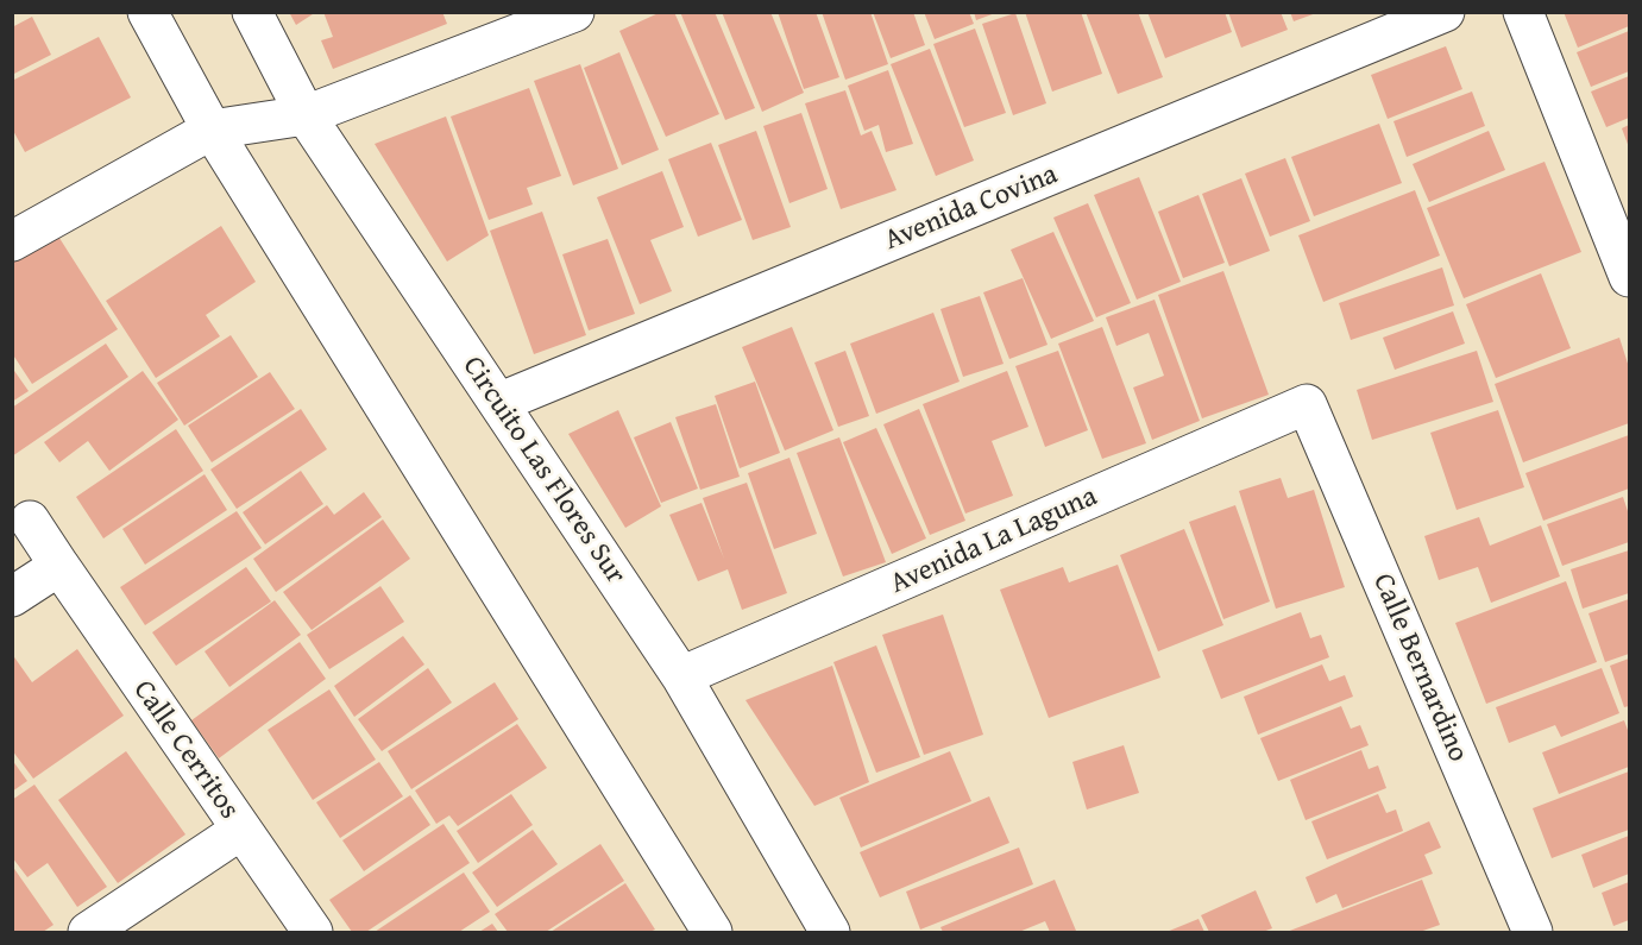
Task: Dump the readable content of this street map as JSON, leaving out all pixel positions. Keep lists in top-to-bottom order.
{
  "streets": {
    "street": [
      "Avenida Covina",
      "Circuito Las Flores Sur",
      "Avenida La Laguna",
      "Calle Bernardino",
      "Calle Cerritos"
    ]
  },
  "crossings": [
    ["Avenida Covina", "Circuito Las Flores Sur"],
    ["Circuito Las Flores Sur", "Avenida La Laguna"],
    ["Avenida La Laguna", "Calle Bernardino"]
  ]
}
